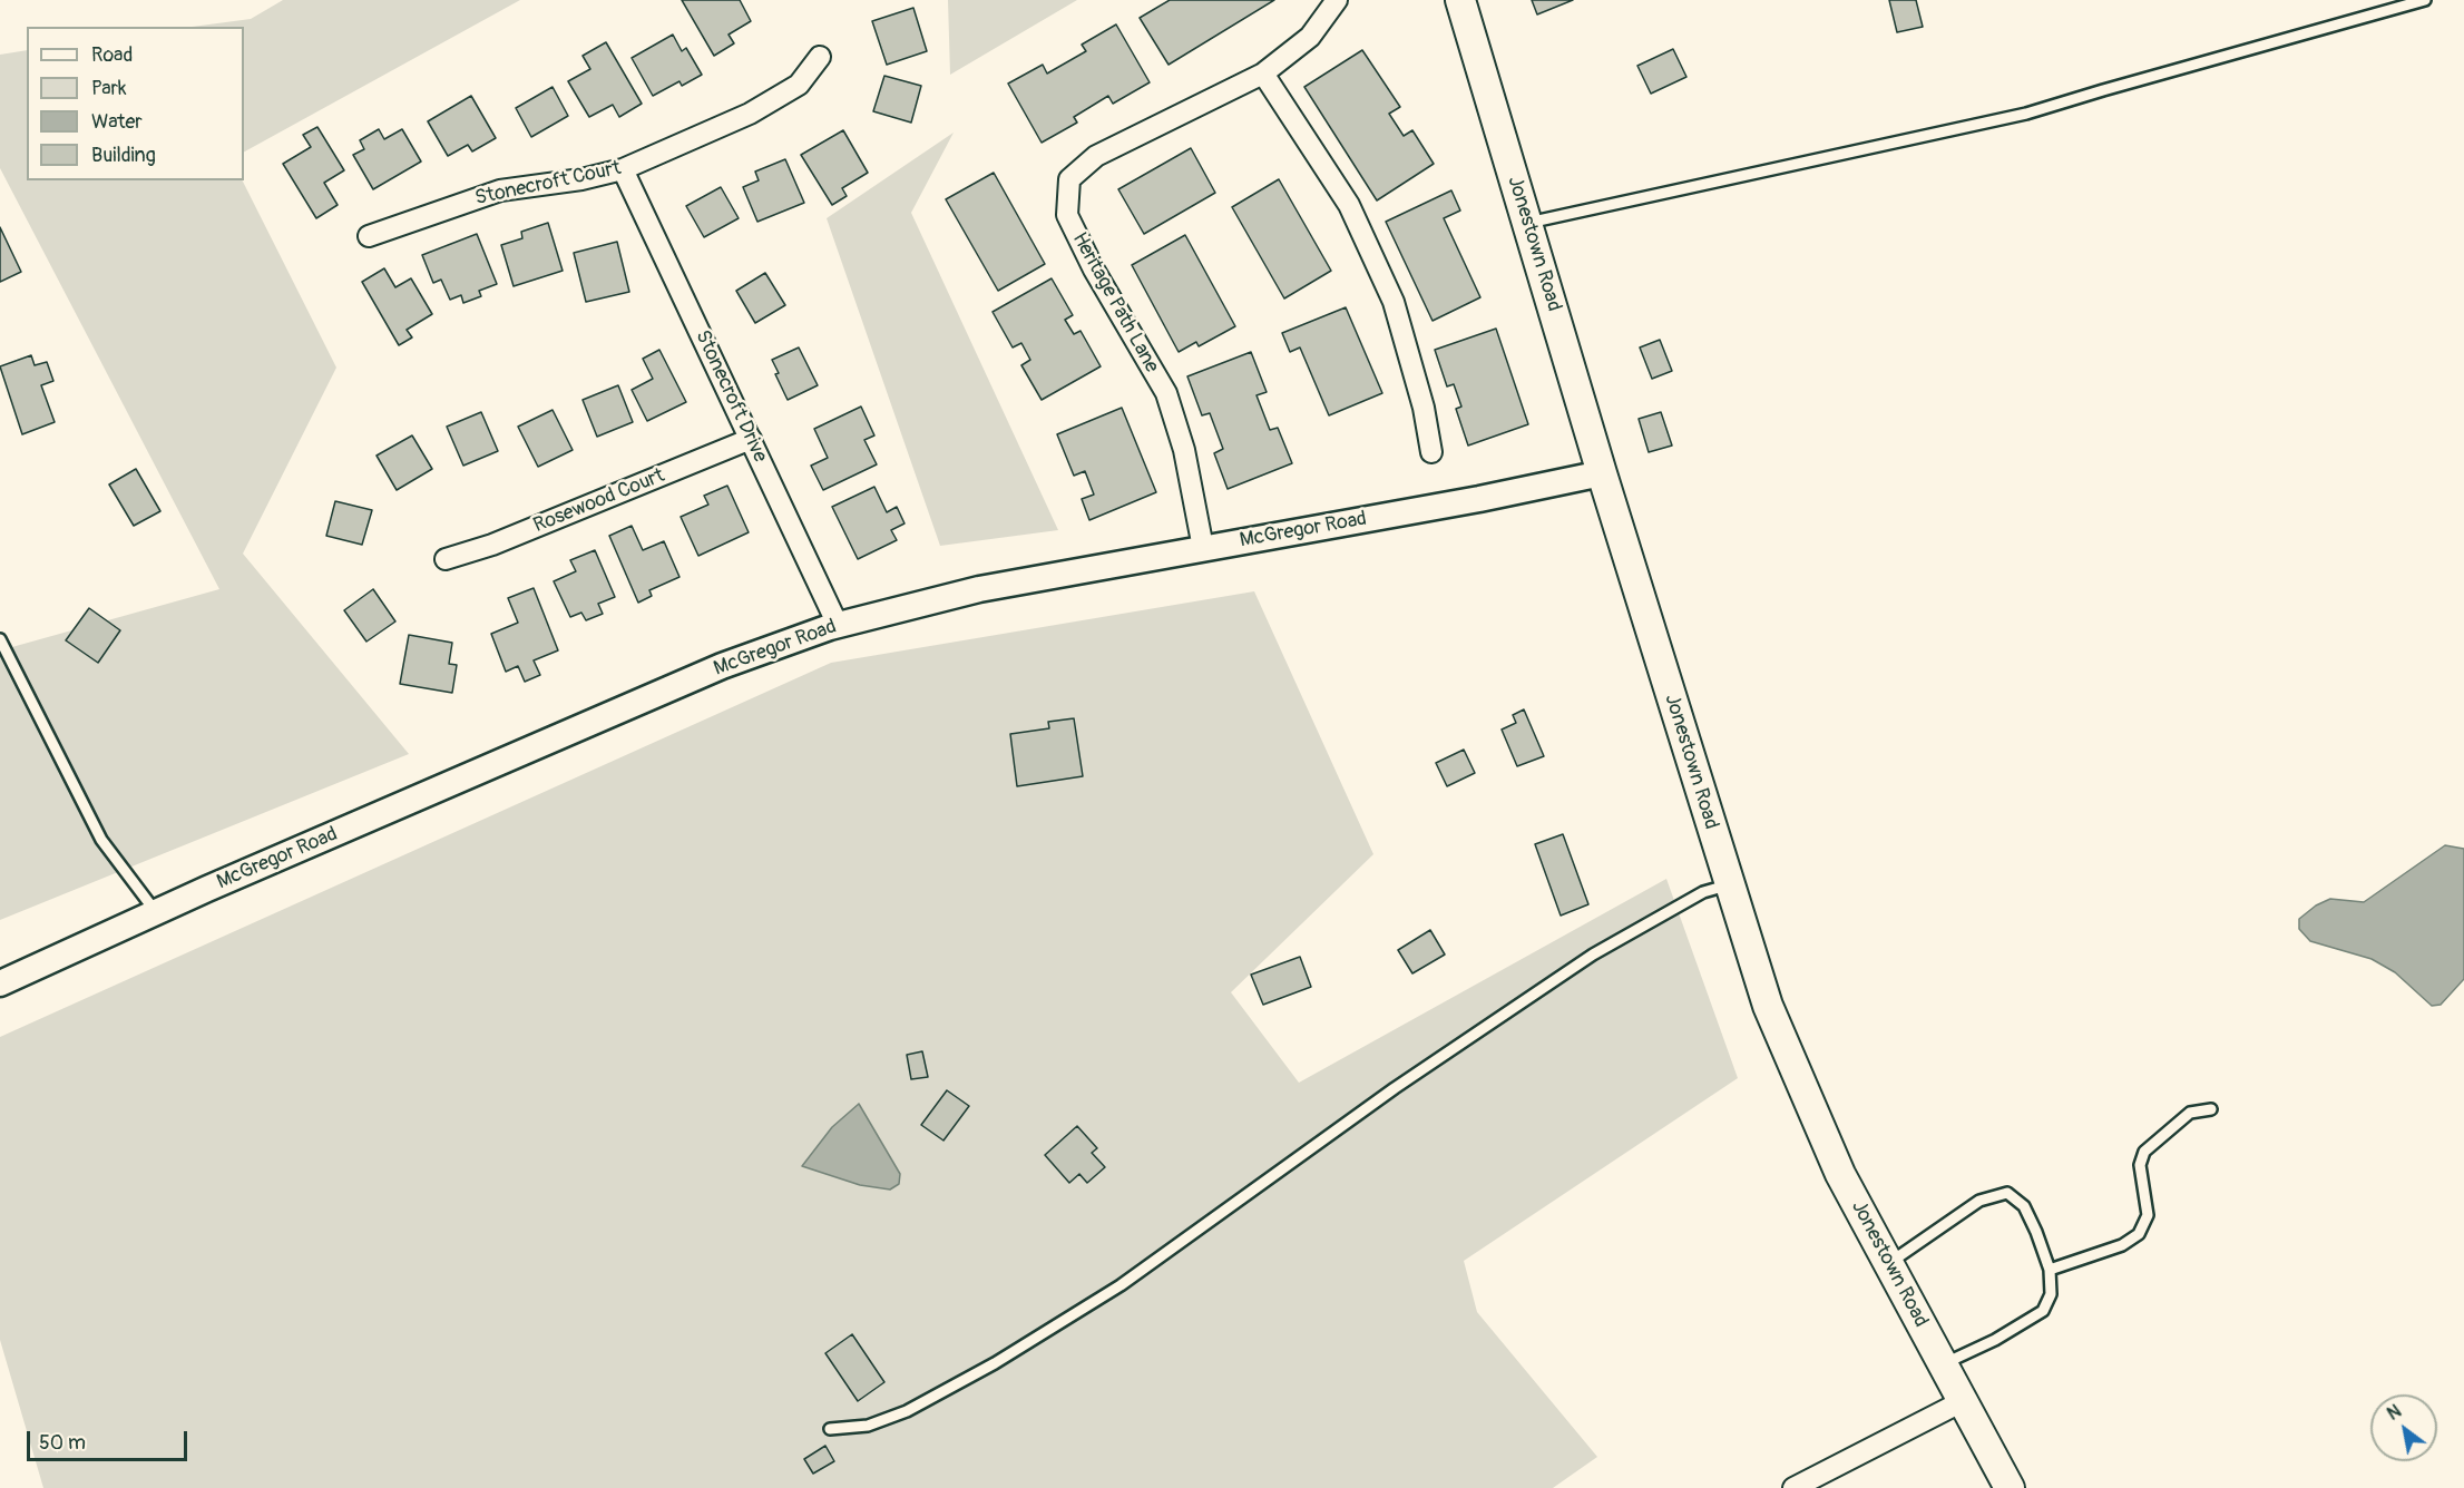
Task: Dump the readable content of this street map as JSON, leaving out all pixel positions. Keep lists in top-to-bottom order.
{
  "streets": {
    "main road": ["Jonestown Road"],
    "street": [
      "Stonecroft Court",
      "Heritage Path Lane",
      "Stonecroft Drive",
      "Rosewood Court",
      "McGregor Road"
    ]
  },
  "crossings": [
    ["Stonecroft Court", "Stonecroft Drive"],
    ["Jonestown Road", "McGregor Road"],
    ["Heritage Path Lane", "McGregor Road"],
    ["Stonecroft Drive", "Rosewood Court"],
    ["Stonecroft Drive", "McGregor Road"]
  ],
  "legend": [
    "Road",
    "Park",
    "Water",
    "Building"
  ],
  "scale_bar": "50 m",
  "north": "top left"
}
